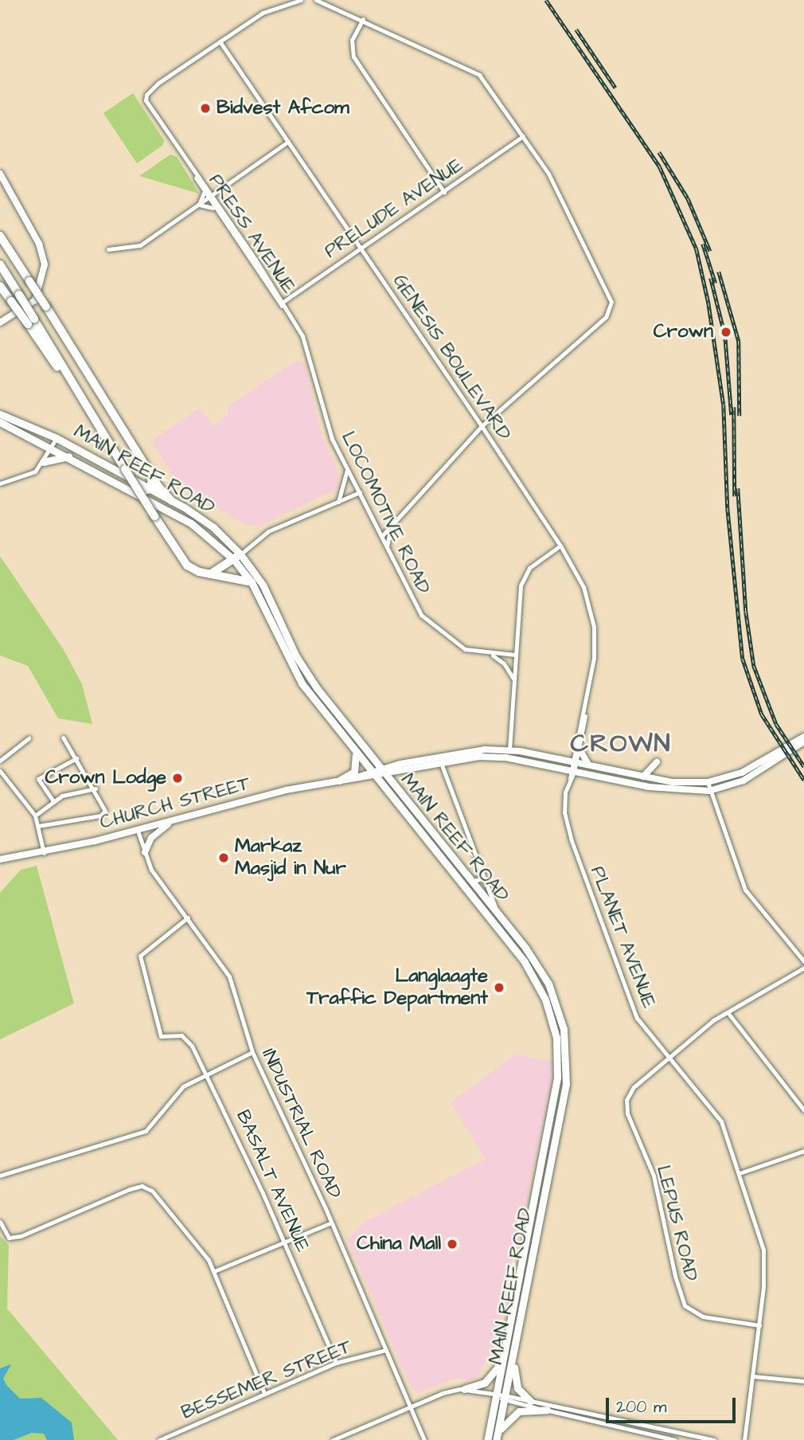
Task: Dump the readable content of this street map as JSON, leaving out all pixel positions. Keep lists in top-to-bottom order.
{
  "streets": {
    "main road": ["MAIN REEF ROAD", "CHURCH STREET"],
    "street": [
      "PRELUDE AVENUE",
      "PRESS AVENUE",
      "GENESIS BOULEVARD",
      "LOCOMOTIVE ROAD",
      "PLANET AVENUE",
      "INDUSTRIAL ROAD",
      "BASALT AVENUE",
      "LEPUS ROAD",
      "BESSEMER STREET"
    ]
  },
  "crossings": [
    ["PRELUDE AVENUE", "PRESS AVENUE"],
    ["PRELUDE AVENUE", "GENESIS BOULEVARD"],
    ["PRESS AVENUE", "GENESIS BOULEVARD"],
    ["PRESS AVENUE", "LOCOMOTIVE ROAD"],
    ["GENESIS BOULEVARD", "PLANET AVENUE"],
    ["MAIN REEF ROAD", "CHURCH STREET"],
    ["CHURCH STREET", "INDUSTRIAL ROAD"],
    ["PLANET AVENUE", "LEPUS ROAD"],
    ["INDUSTRIAL ROAD", "BASALT AVENUE"],
    ["INDUSTRIAL ROAD", "BESSEMER STREET"],
    ["BASALT AVENUE", "BESSEMER STREET"]
  ],
  "districts": ["CROWN"],
  "places": [
    "Bidvest Afcom",
    "Crown",
    "Crown Lodge",
    "Markaz Masjid in Nur",
    "Langlaagte Traffic Department",
    "China Mall"
  ],
  "scale_bar": "200 m"
}
